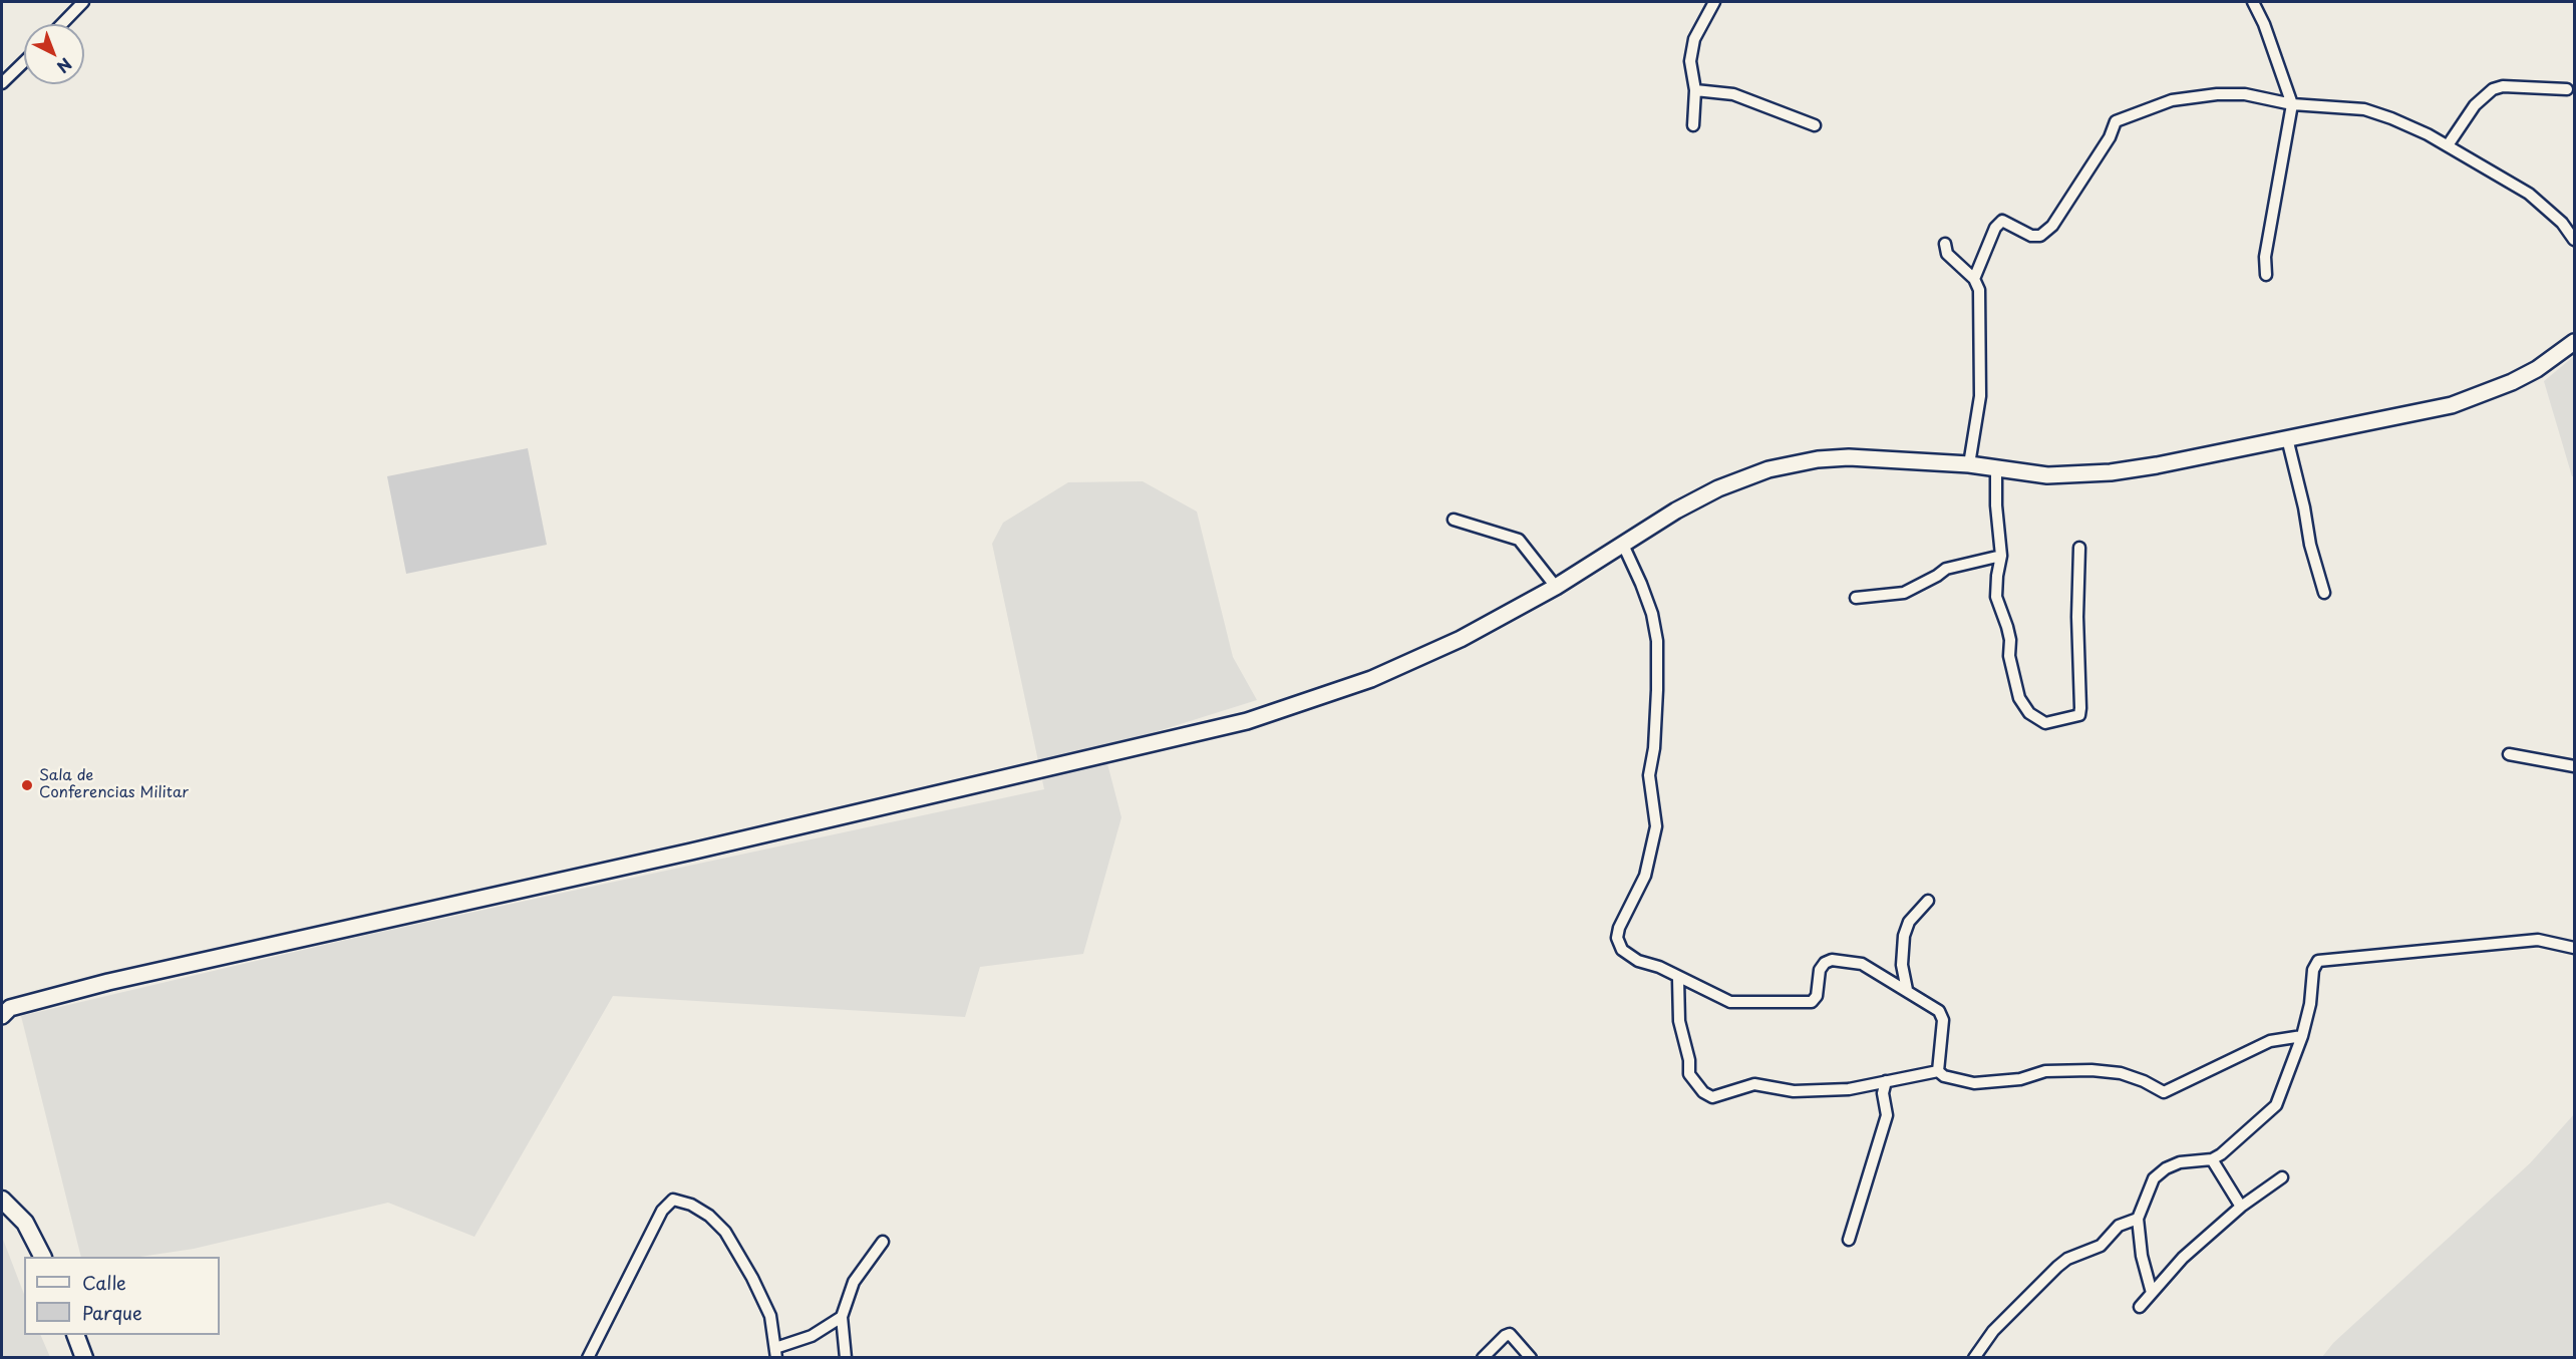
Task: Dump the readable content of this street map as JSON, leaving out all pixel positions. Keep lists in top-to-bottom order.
{
  "places": ["Sala de Conferencias Militar"],
  "legend": ["Calle", "Parque"],
  "north": "bottom right"
}
